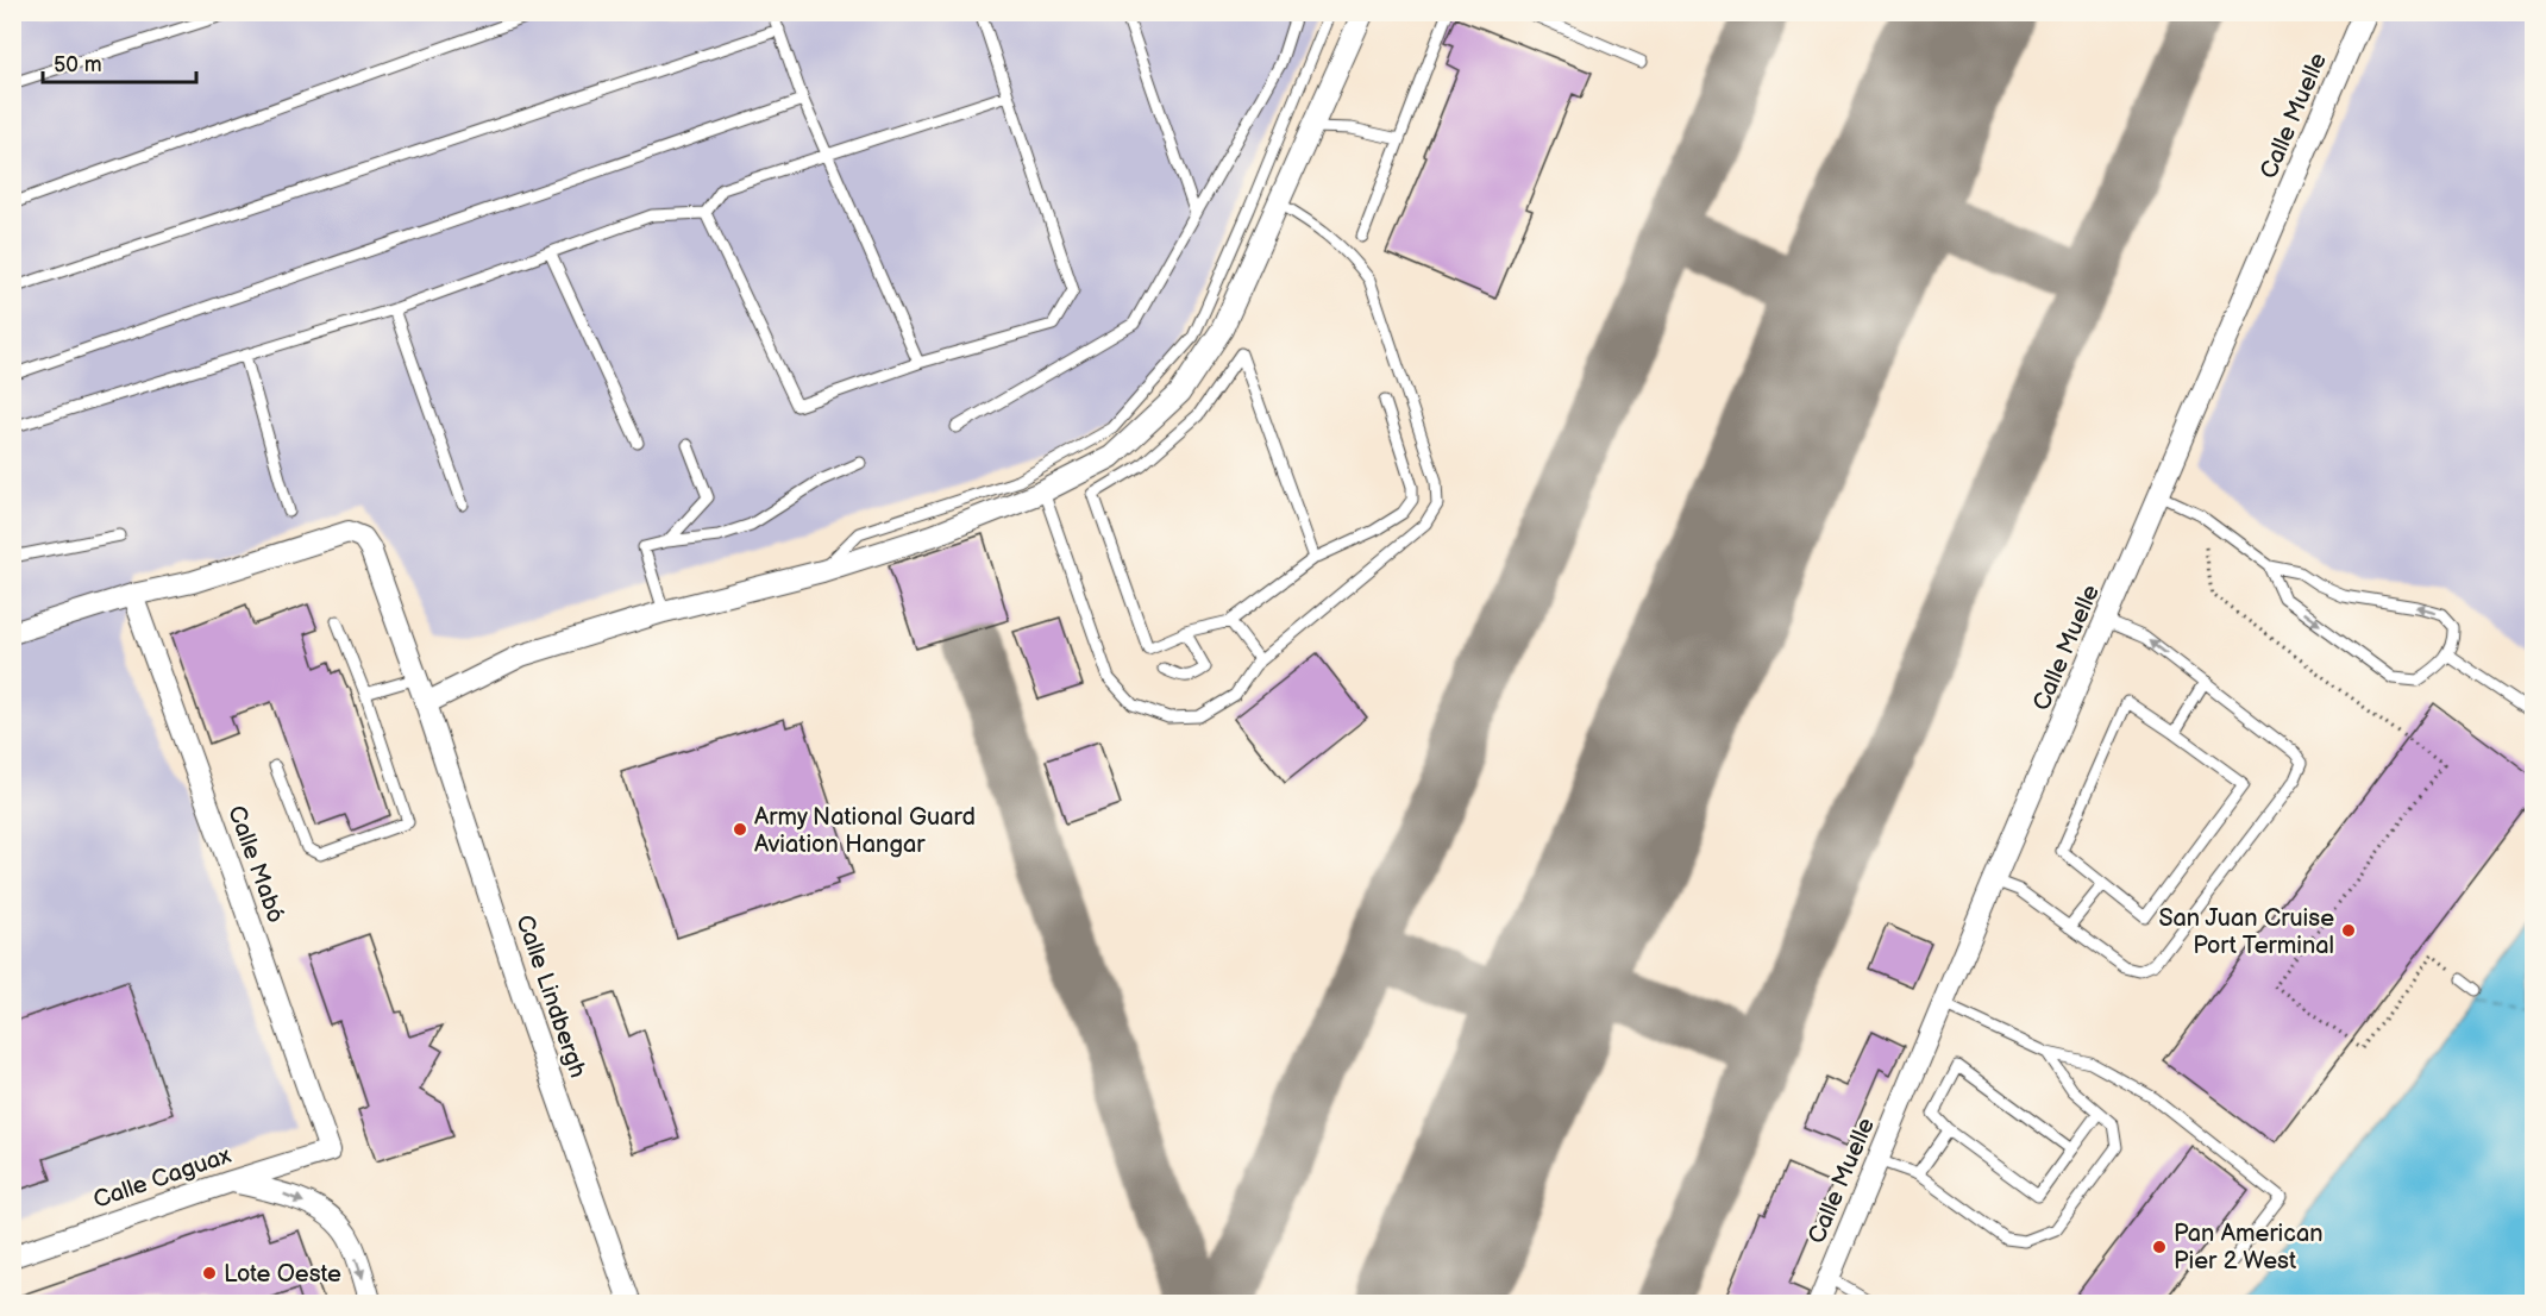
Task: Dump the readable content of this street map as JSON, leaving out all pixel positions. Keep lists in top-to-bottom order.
{
  "streets": {
    "street": [
      "Calle Muelle",
      "Calle Mabó",
      "Calle Lindbergh",
      "Calle Caguax"
    ]
  },
  "crossings": [
    ["Calle Mabó", "Calle Lindbergh"],
    ["Calle Mabó", "Calle Caguax"]
  ],
  "places": [
    "Army National Guard Aviation Hangar",
    "San Juan Cruise Port Terminal",
    "Pan American Pier 2 West",
    "Lote Oeste"
  ],
  "scale_bar": "50 m"
}
